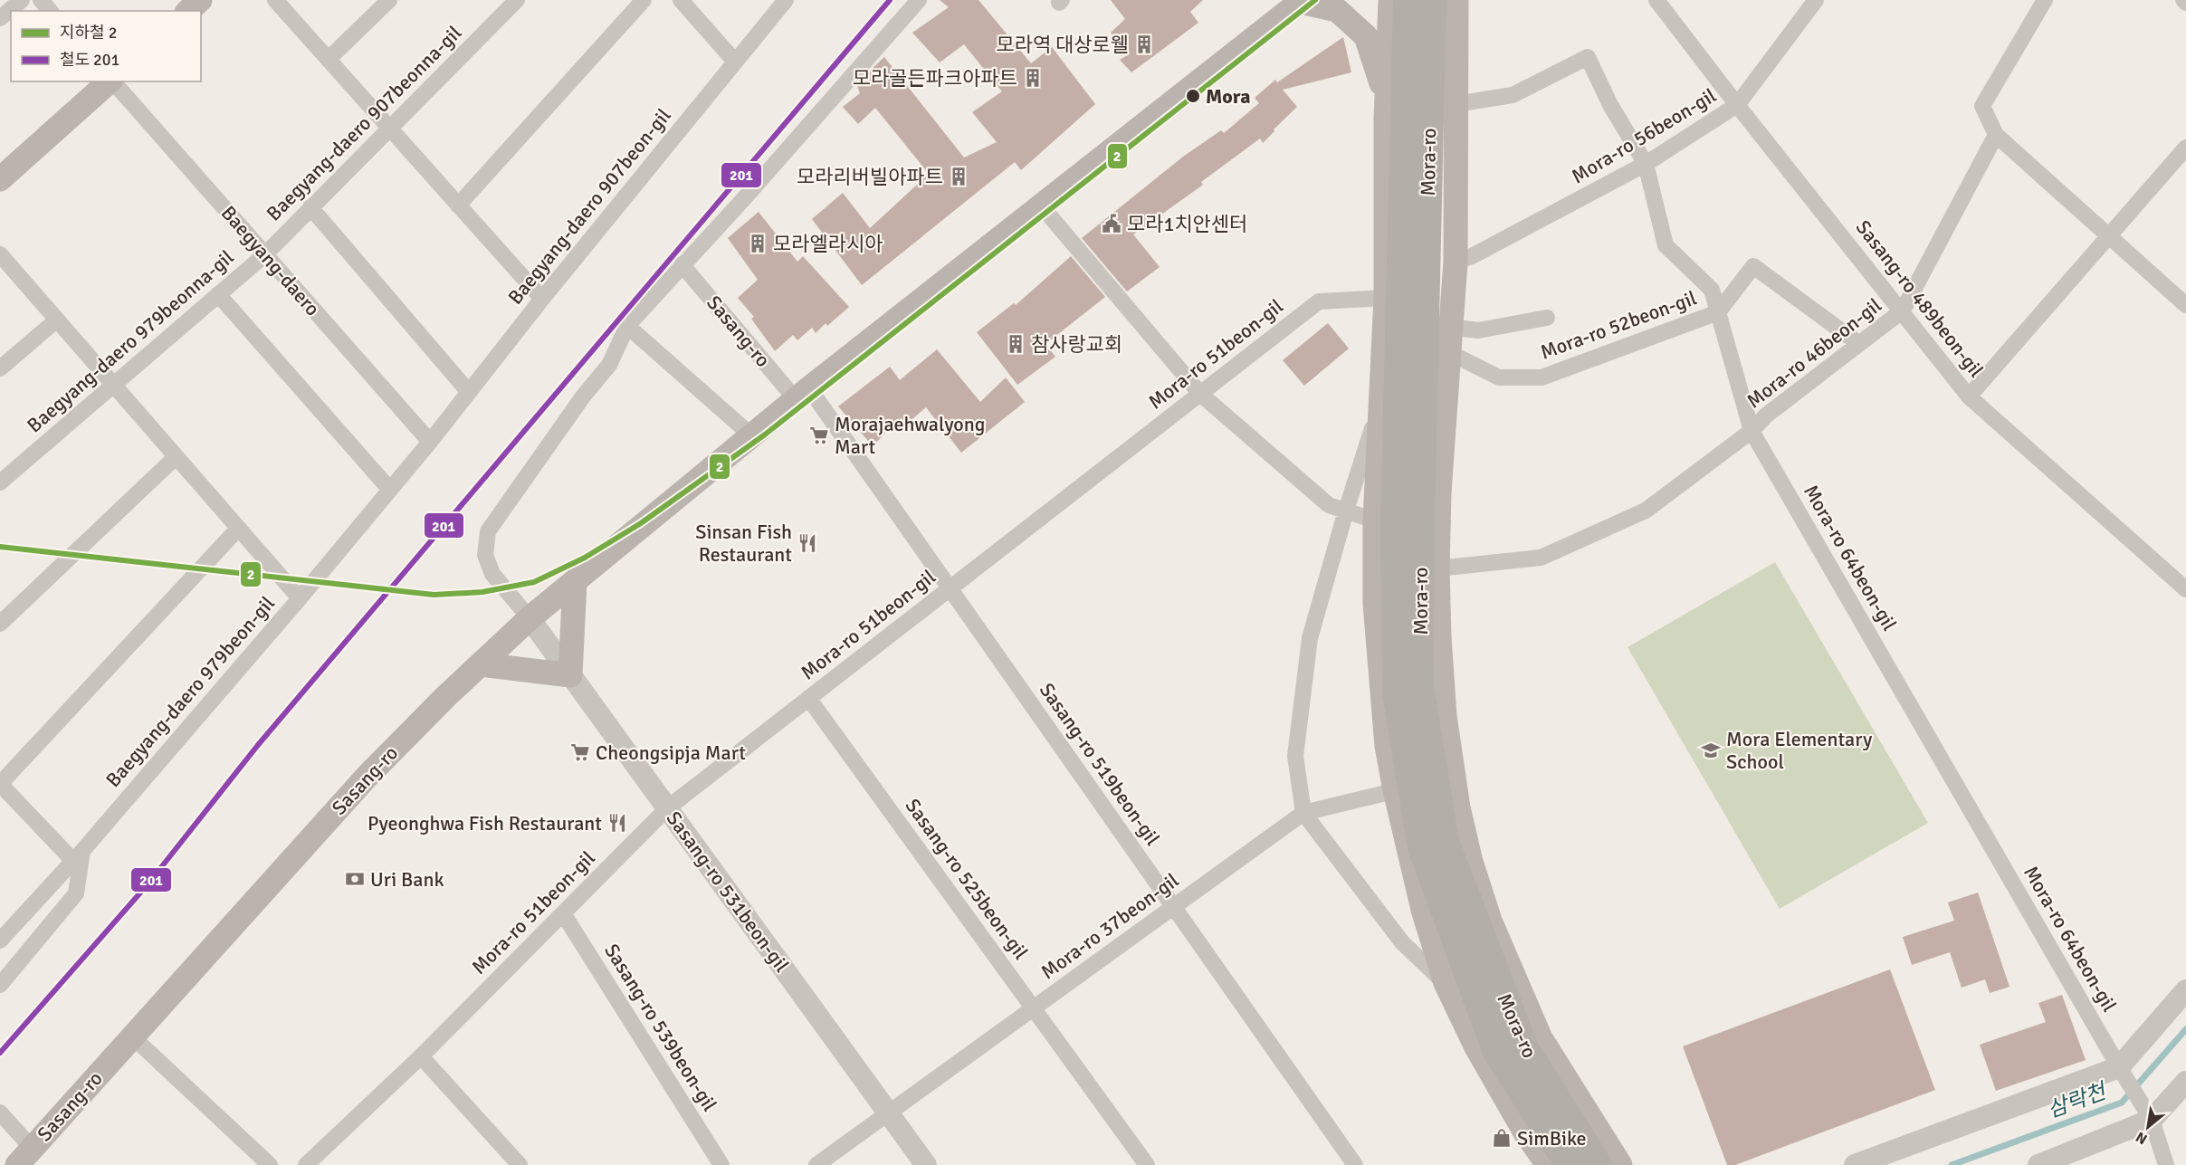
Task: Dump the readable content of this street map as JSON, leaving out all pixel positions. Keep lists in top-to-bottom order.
{
  "streets": {
    "highway": ["Mora-ro"],
    "main road": ["Baegyang-daero", "Sasang-ro"],
    "street": [
      "Baegyang-daero 907beonna-gil",
      "Mora-ro 56beon-gil",
      "Baegyang-daero 907beon-gil",
      "Sasang-ro 489beon-gil",
      "Mora-ro 52beon-gil",
      "Baegyang-daero 979beonna-gil",
      "Mora-ro 46beon-gil",
      "Mora-ro 51beon-gil",
      "Mora-ro 64beon-gil",
      "Baegyang-daero 979beon-gil",
      "Sasang-ro 519beon-gil",
      "Sasang-ro 525beon-gil",
      "Sasang-ro 531beon-gil",
      "Mora-ro 37beon-gil",
      "Sasang-ro 539beon-gil"
    ]
  },
  "crossings": [
    ["Baegyang-daero 907beonna-gil", "Baegyang-daero"],
    ["Baegyang-daero 907beonna-gil", "Baegyang-daero 979beonna-gil"],
    ["Mora-ro 56beon-gil", "Mora-ro"],
    ["Mora-ro 56beon-gil", "Sasang-ro 489beon-gil"],
    ["Mora-ro 56beon-gil", "Mora-ro 64beon-gil"],
    ["Mora-ro", "Mora-ro 52beon-gil"],
    ["Mora-ro", "Mora-ro 46beon-gil"],
    ["Mora-ro", "Mora-ro 51beon-gil"],
    ["Mora-ro", "Mora-ro 64beon-gil"],
    ["Mora-ro", "Mora-ro 37beon-gil"],
    ["Baegyang-daero 907beon-gil", "Baegyang-daero"],
    ["Baegyang-daero 907beon-gil", "Baegyang-daero 979beon-gil"],
    ["Baegyang-daero", "Baegyang-daero 979beonna-gil"],
    ["Baegyang-daero", "Baegyang-daero 979beon-gil"],
    ["Sasang-ro 489beon-gil", "Mora-ro 46beon-gil"],
    ["Mora-ro 52beon-gil", "Mora-ro 46beon-gil"],
    ["Mora-ro 52beon-gil", "Mora-ro 64beon-gil"],
    ["Sasang-ro", "Sasang-ro 519beon-gil"],
    ["Sasang-ro", "Sasang-ro 531beon-gil"],
    ["Mora-ro 46beon-gil", "Mora-ro 64beon-gil"],
    ["Mora-ro 51beon-gil", "Sasang-ro 519beon-gil"],
    ["Mora-ro 51beon-gil", "Sasang-ro 525beon-gil"],
    ["Mora-ro 51beon-gil", "Sasang-ro 531beon-gil"],
    ["Mora-ro 51beon-gil", "Sasang-ro 539beon-gil"],
    ["Sasang-ro 519beon-gil", "Mora-ro 37beon-gil"],
    ["Sasang-ro 525beon-gil", "Mora-ro 37beon-gil"],
    ["Sasang-ro 531beon-gil", "Mora-ro 37beon-gil"]
  ],
  "water": ["삼락천"],
  "places": {
    "building": [
      "모라역 대상로웰",
      "모라골든파크아파트",
      "모라리버빌아파트",
      "모라엘라시아",
      "참사랑교회"
    ],
    "other": ["Mora"],
    "public building": ["모라1치안센터"],
    "supermarket": ["Morajaehwalyong Mart", "Cheongsipja Mart"],
    "restaurant": ["Sinsan Fish Restaurant", "Pyeonghwa Fish Restaurant"],
    "school or university": ["Mora Elementary School"],
    "bank": ["Uri Bank"],
    "shop": ["SimBike"]
  },
  "lines": ["metro line 2", "rail line 201"],
  "legend": ["지하철 2", "철도 201"],
  "north": "bottom left"
}
